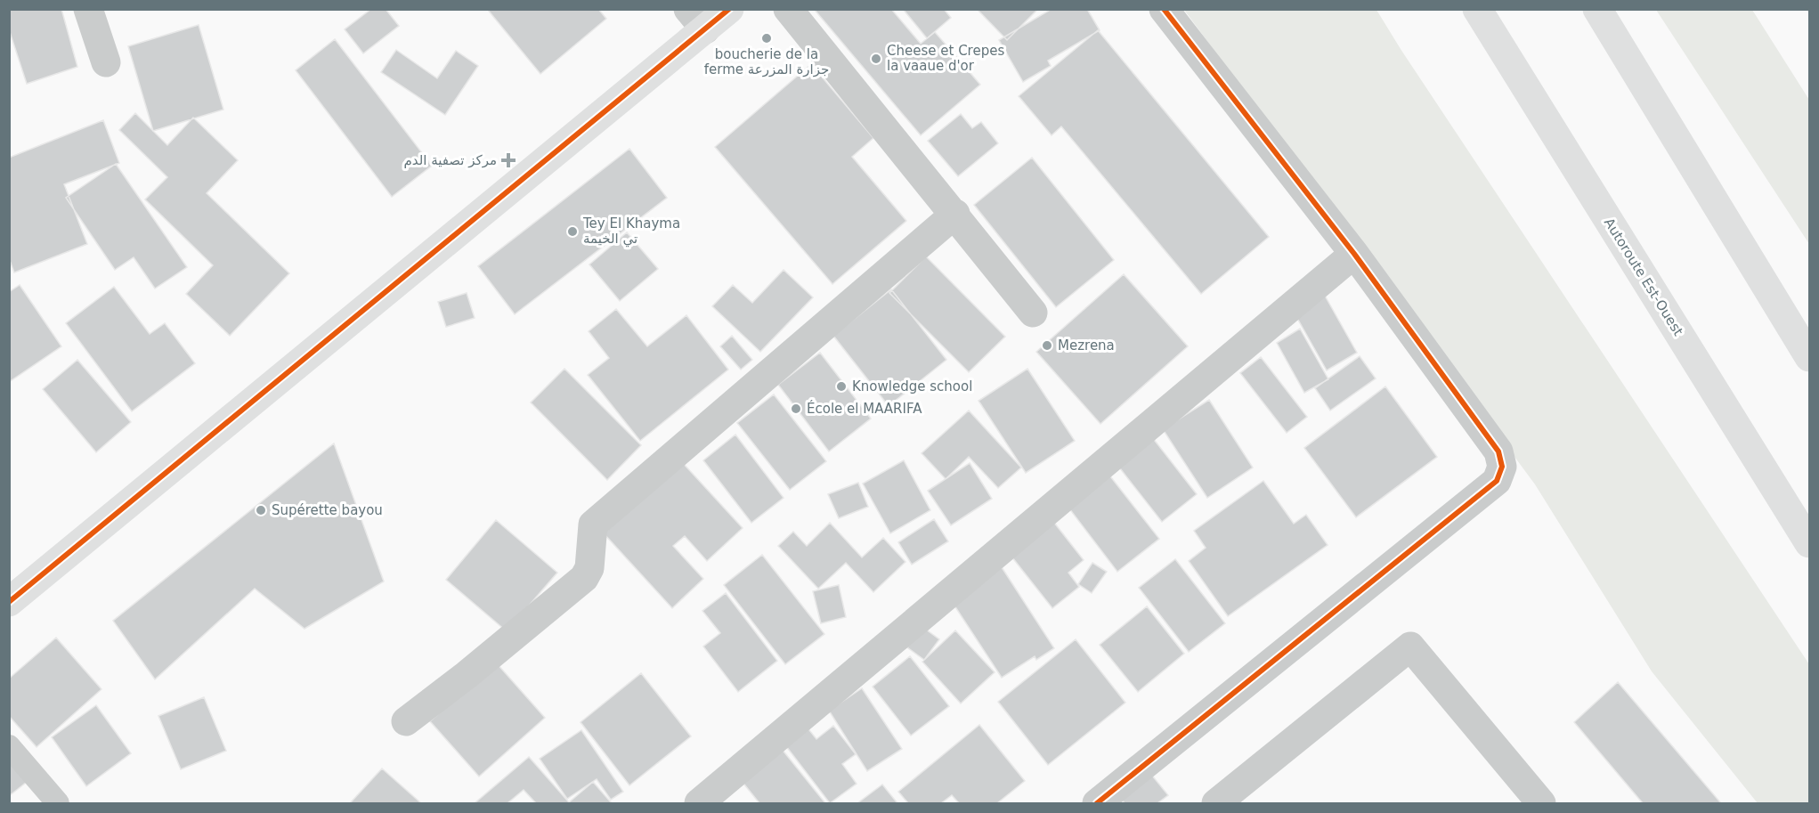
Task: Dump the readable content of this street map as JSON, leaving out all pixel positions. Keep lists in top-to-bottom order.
{
  "streets": {
    "main road": ["Autoroute Est-Ouest"]
  },
  "places": {
    "other": [
      "boucherie de la ferme جزارة المزرعة",
      "Cheese et Crepes la vaaue d'or",
      "Tey El Khayma تي الخيمة",
      "Mezrena",
      "Knowledge school",
      "École el MAARIFA",
      "Supérette bayou"
    ],
    "health": ["مركز تصفية الدم"]
  }
}
